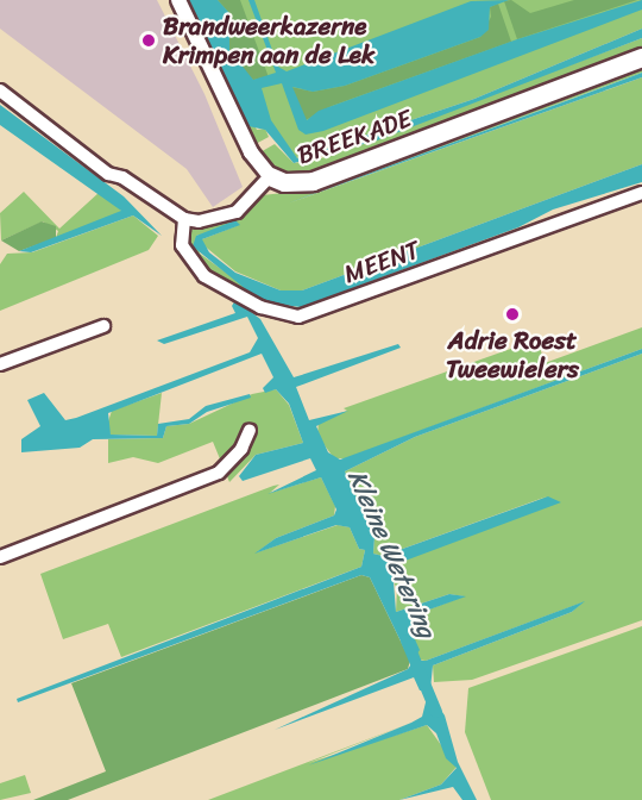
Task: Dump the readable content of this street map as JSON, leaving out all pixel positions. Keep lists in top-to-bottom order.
{
  "streets": {
    "main road": ["BREEKADE"],
    "street": ["MEENT"]
  },
  "crossings": [
    ["BREEKADE", "MEENT"]
  ],
  "water": ["Kleine Wetering"],
  "places": ["Brandweerkazerne Krimpen aan de Lek", "Adrie Roest Tweewielers"]
}
